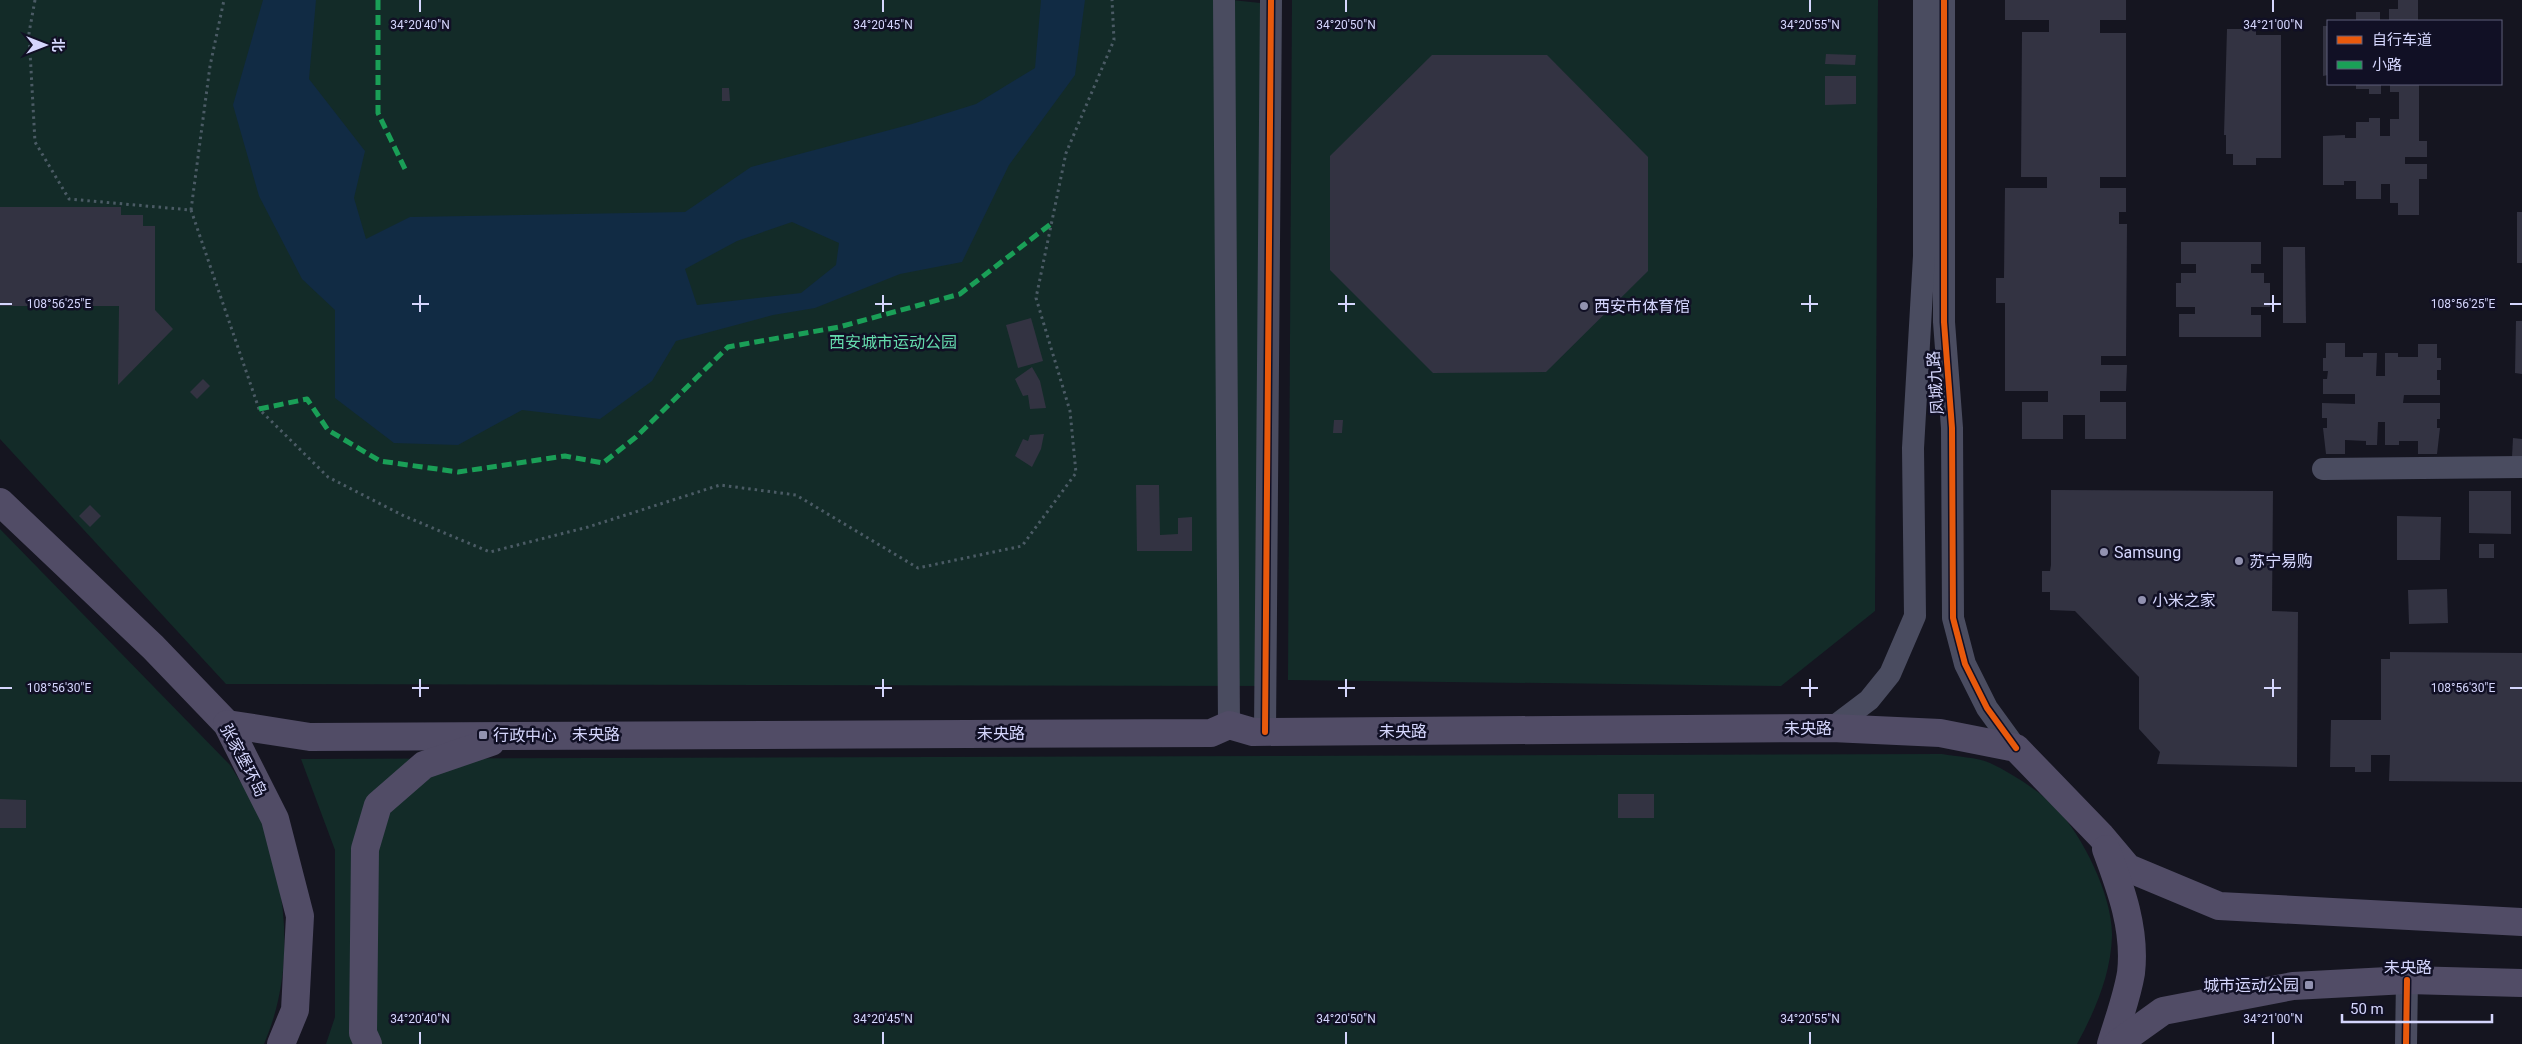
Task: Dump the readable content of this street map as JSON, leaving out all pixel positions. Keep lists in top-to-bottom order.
{
  "streets": {
    "main road": ["未央路", "张家堡环岛"],
    "street": ["凤城九路"]
  },
  "crossings": [
    ["凤城九路", "未央路"],
    ["未央路", "张家堡环岛"]
  ],
  "parks": ["西安城市运动公园"],
  "places": {
    "other": [
      "西安市体育馆",
      "Samsung",
      "苏宁易购",
      "小米之家"
    ],
    "transit": ["行政中心", "城市运动公园"]
  },
  "legend": ["自行车道", "小路"],
  "scale_bar": "50 m",
  "north": "right",
  "coordinates": [
    "34°20'40\"N",
    "34°20'45\"N",
    "34°20'50\"N",
    "34°20'55\"N",
    "34°21'00\"N",
    "108°56'25\"E",
    "108°56'30\"E"
  ]
}
